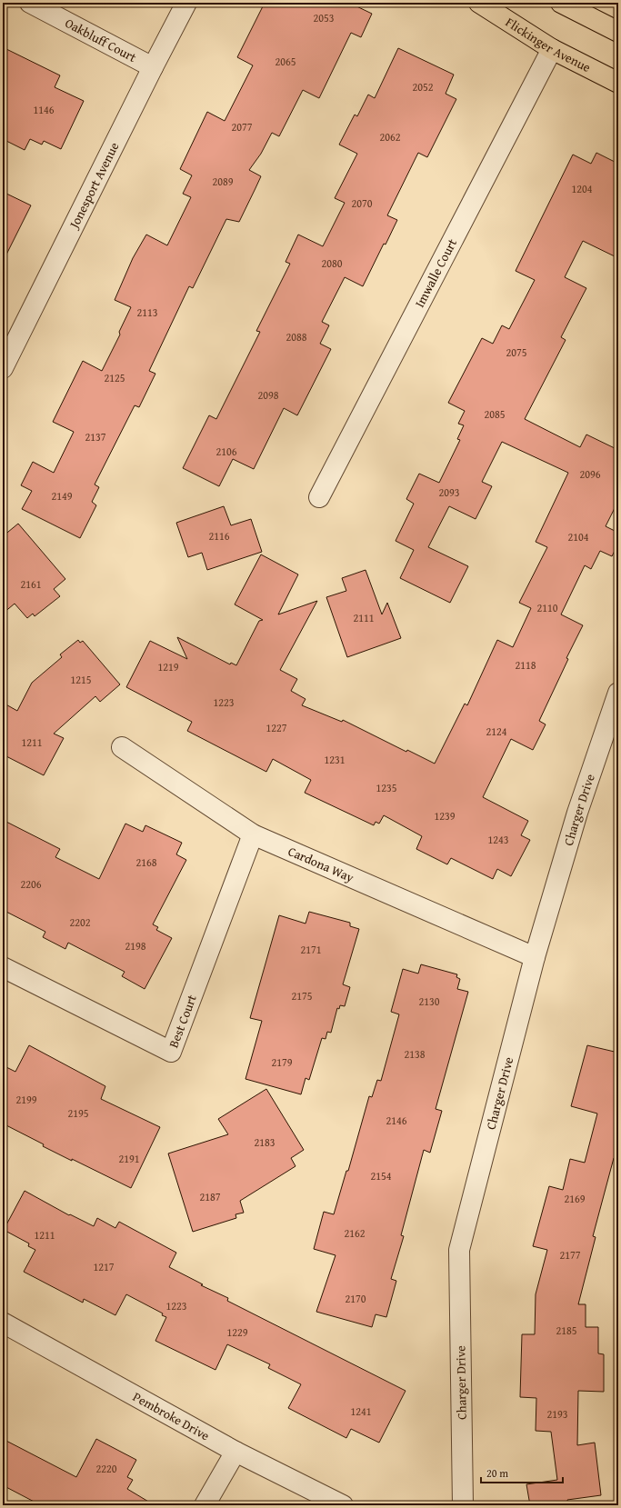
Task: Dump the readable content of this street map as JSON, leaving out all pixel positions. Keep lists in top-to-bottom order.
{
  "streets": {
    "main road": ["Flickinger Avenue"],
    "street": [
      "Oakbluff Court",
      "Jonesport Avenue",
      "Imwalle Court",
      "Charger Drive",
      "Cardona Way",
      "Best Court",
      "Pembroke Drive"
    ]
  },
  "crossings": [
    ["Oakbluff Court", "Jonesport Avenue"],
    ["Flickinger Avenue", "Imwalle Court"],
    ["Charger Drive", "Cardona Way"],
    ["Cardona Way", "Best Court"]
  ],
  "house_numbers": [
    "2053",
    "2065",
    "2052",
    "1146",
    "2077",
    "2062",
    "2089",
    "1204",
    "2070",
    "2080",
    "2113",
    "2088",
    "2075",
    "2125",
    "2098",
    "2085",
    "2137",
    "2106",
    "2096",
    "2093",
    "2149",
    "2116",
    "2104",
    "2161",
    "2110",
    "2111",
    "2118",
    "1219",
    "1215",
    "1223",
    "1227",
    "2124",
    "1211",
    "1231",
    "1235",
    "1239",
    "1243",
    "2168",
    "2206",
    "2202",
    "2198",
    "2171",
    "2175",
    "2130",
    "2138",
    "2179",
    "2199",
    "2195",
    "2146",
    "2183",
    "2191",
    "2154",
    "2187",
    "2169",
    "2162",
    "1211",
    "2177",
    "1217",
    "2170",
    "1223",
    "2185",
    "1229",
    "1241",
    "2193",
    "2220"
  ],
  "scale_bar": "20 m"
}
